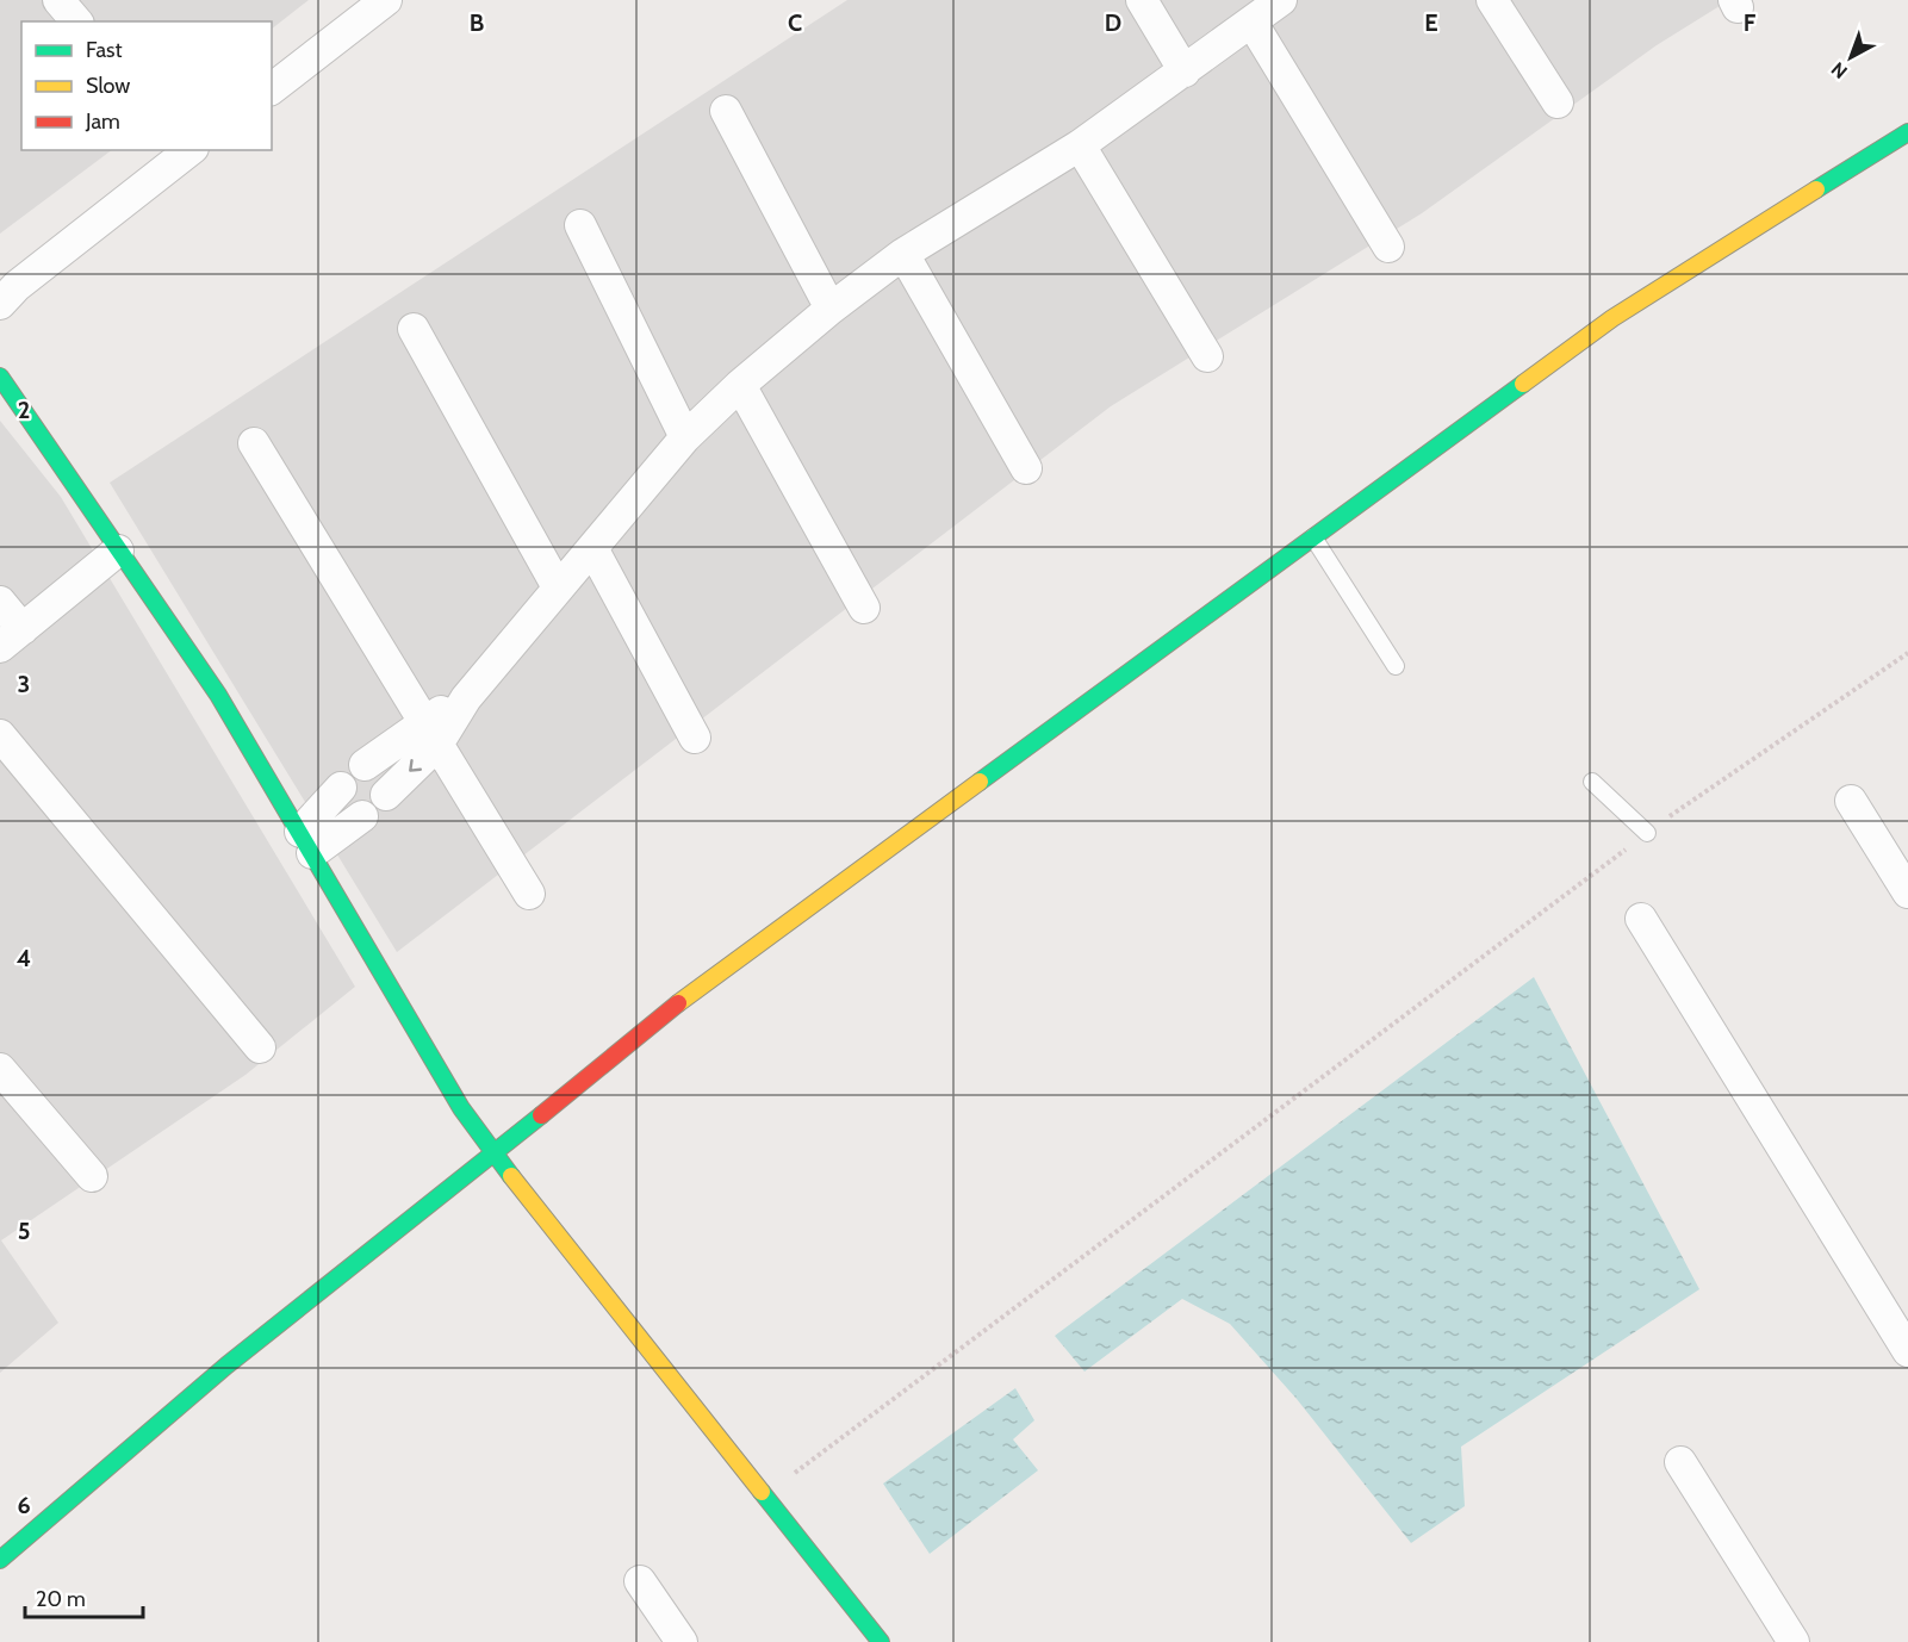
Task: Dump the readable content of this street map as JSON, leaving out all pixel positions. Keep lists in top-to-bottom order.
{
  "legend": ["Fast", "Slow", "Jam"],
  "scale_bar": "20 m",
  "north": "bottom left",
  "grid": {
    "columns": [
      "B",
      "C",
      "D",
      "E",
      "F"
    ],
    "rows": [
      "2",
      "3",
      "4",
      "5",
      "6"
    ]
  }
}
